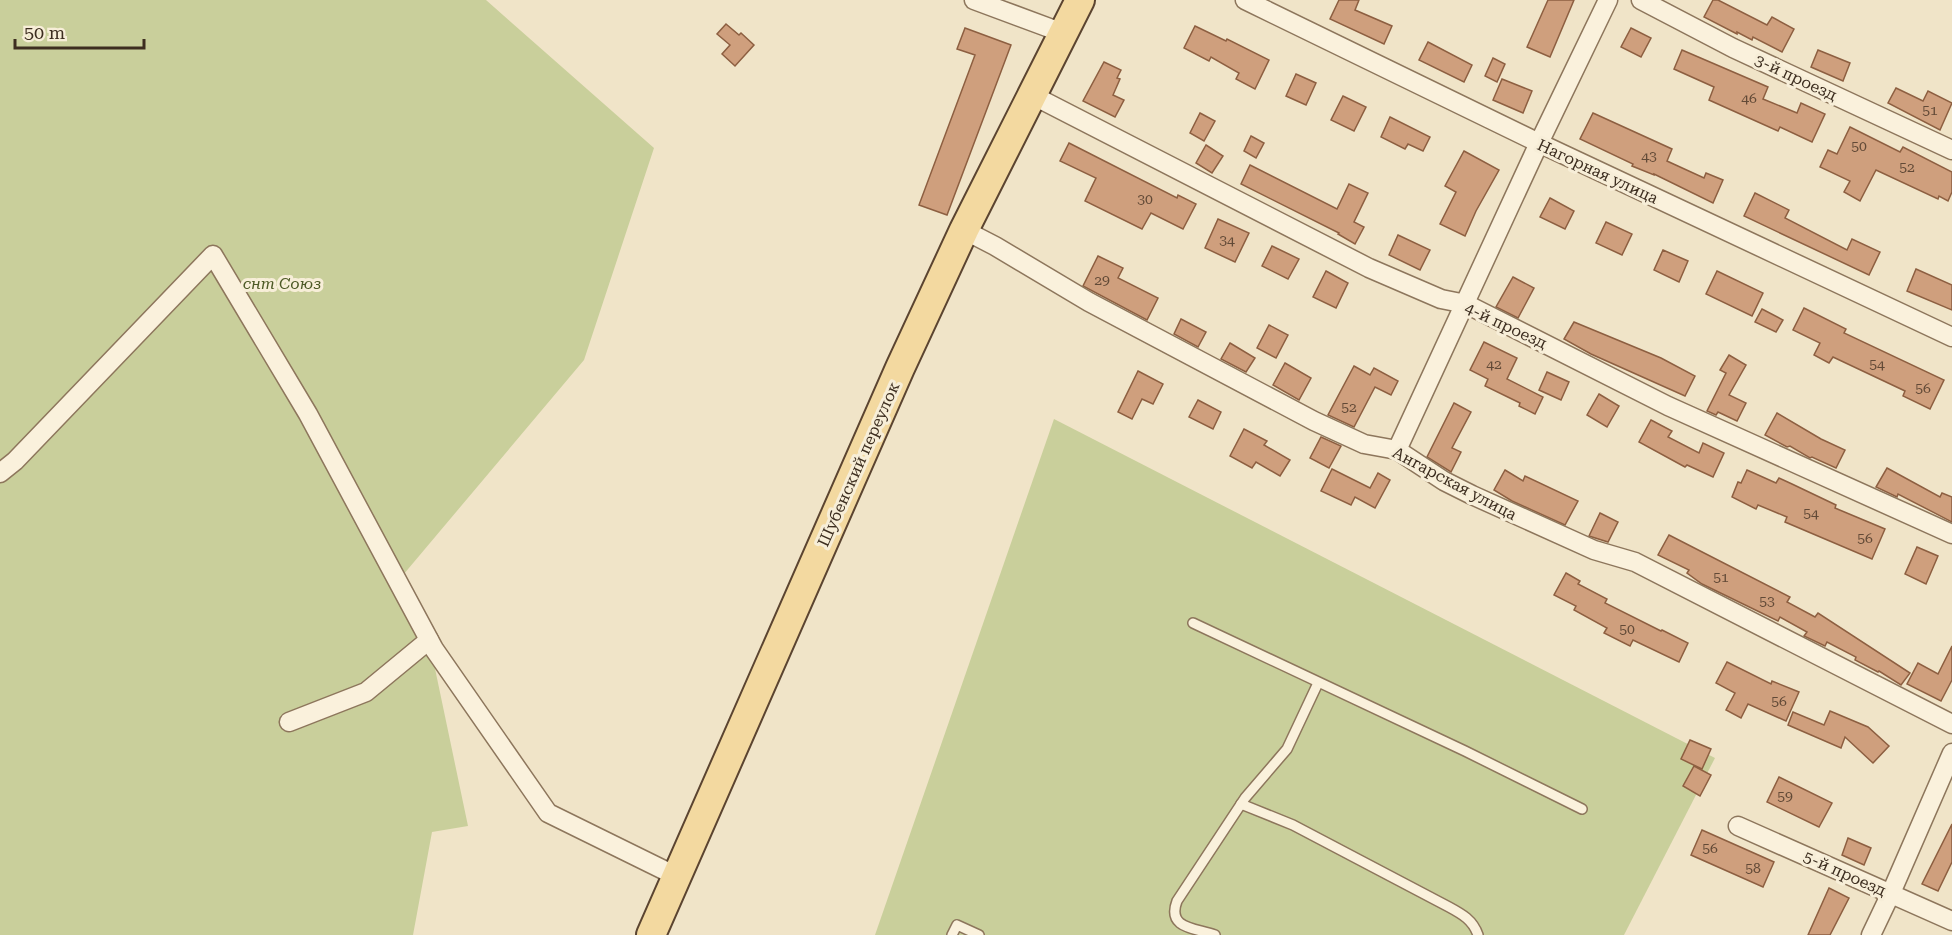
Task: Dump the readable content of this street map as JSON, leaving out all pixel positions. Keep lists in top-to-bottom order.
{
  "streets": {
    "main road": ["Шубенский переулок"],
    "street": [
      "3-й проезд",
      "Нагорная улица",
      "4-й проезд",
      "Ангарская улица",
      "5-й проезд"
    ]
  },
  "crossings": [
    ["4-й проезд", "Шубенский переулок"],
    ["Шубенский переулок", "Ангарская улица"]
  ],
  "parks": ["снт Союз"],
  "house_numbers": [
    "46",
    "51",
    "50",
    "43",
    "52",
    "30",
    "34",
    "29",
    "42",
    "54",
    "56",
    "52",
    "54",
    "56",
    "51",
    "53",
    "50",
    "56",
    "59",
    "56",
    "58"
  ],
  "scale_bar": "50 m"
}
